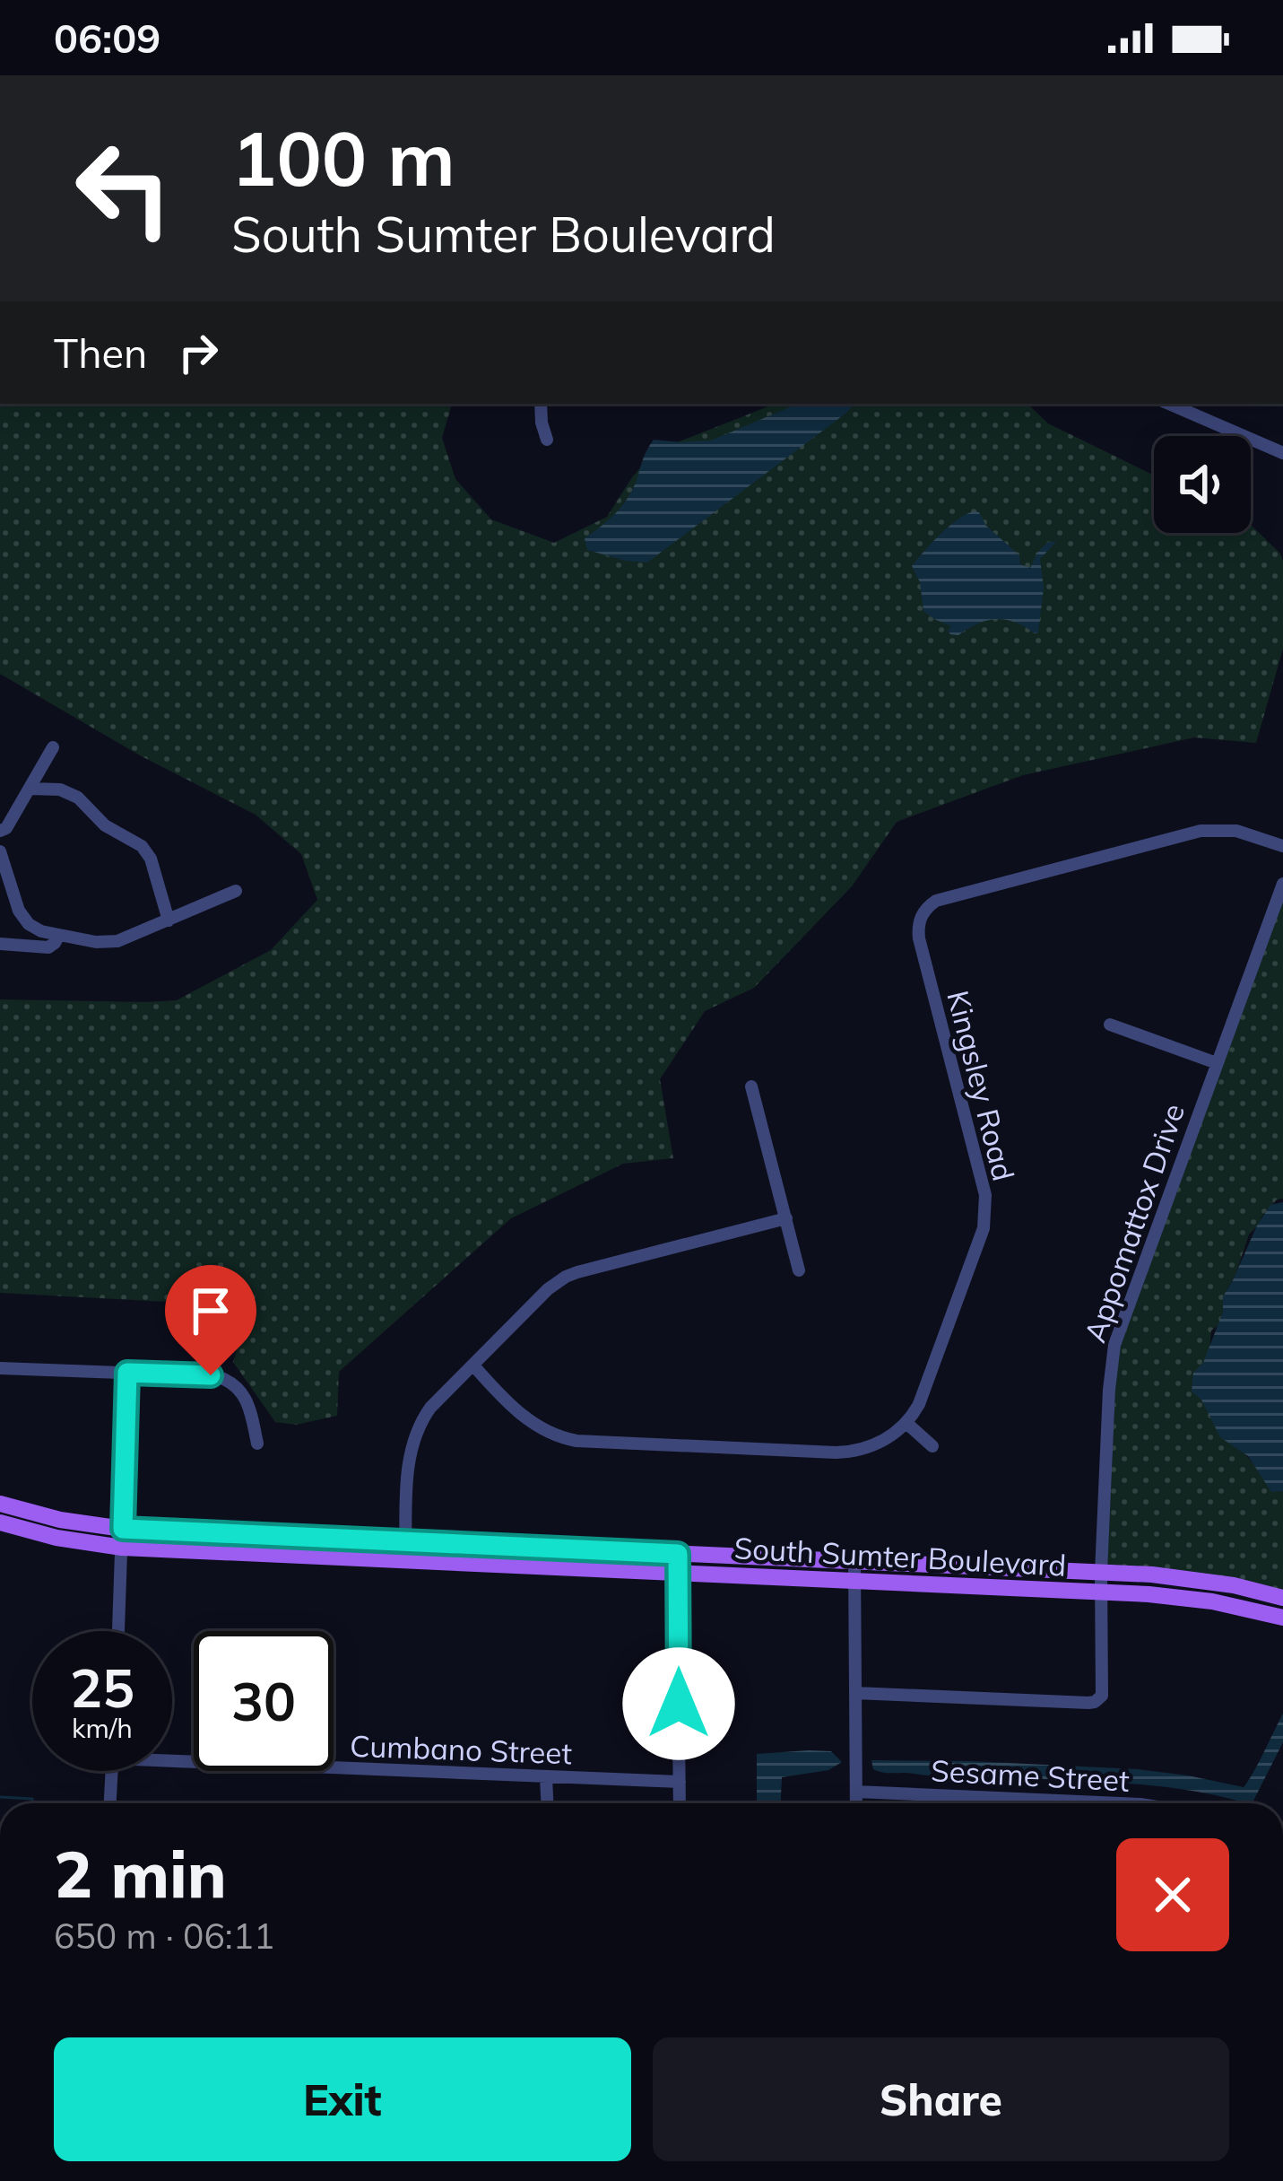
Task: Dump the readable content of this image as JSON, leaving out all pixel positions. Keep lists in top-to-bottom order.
{
  "streets": {
    "main road": ["South Sumter Boulevard"],
    "street": [
      "Kingsley Road",
      "Appomattox Drive",
      "Cumbano Street",
      "Sesame Street"
    ]
  },
  "crossings": [
    ["Appomattox Drive", "South Sumter Boulevard"]
  ],
  "page": {
    "status": "06:09",
    "turn": ["100 m", "South Sumter Boulevard"],
    "then": "Then",
    "speed": "25 km/h",
    "limit": "30",
    "heading": ["2 min", "650 m · 06:11"],
    "buttons": ["Exit", "Share"]
  }
}
